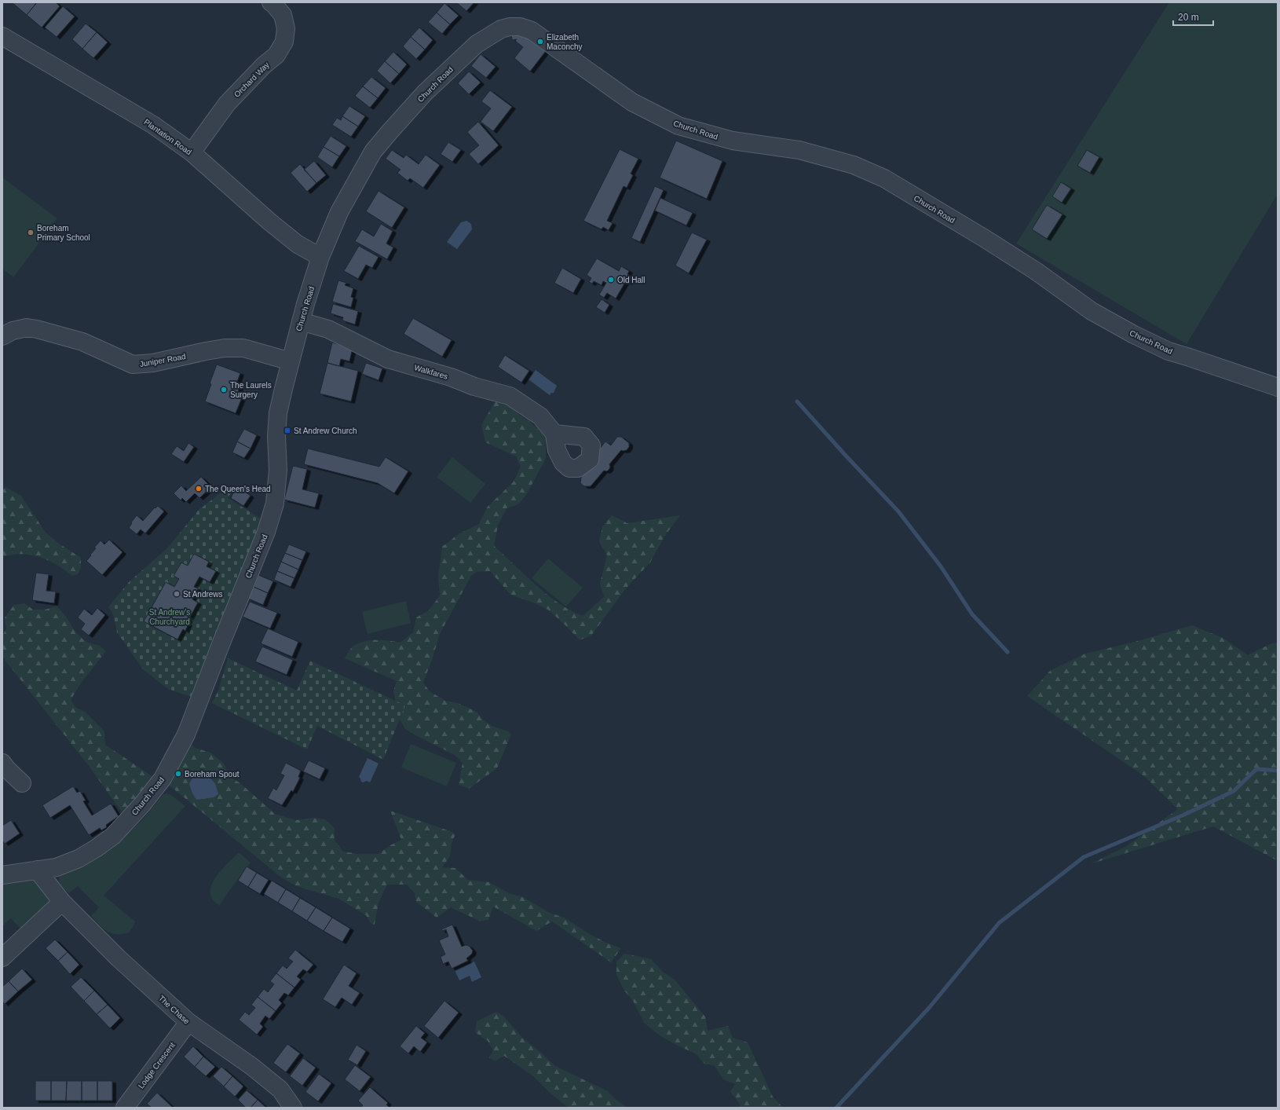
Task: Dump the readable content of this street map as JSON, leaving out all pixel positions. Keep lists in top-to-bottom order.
{
  "streets": {
    "street": [
      "Orchard Way",
      "Church Road",
      "Plantation Road",
      "Juniper Road",
      "Walkfares",
      "The Chase",
      "Lodge Crescent"
    ]
  },
  "crossings": [
    ["Orchard Way", "Plantation Road"],
    ["Church Road", "Plantation Road"],
    ["Church Road", "Juniper Road"],
    ["Church Road", "Walkfares"],
    ["Church Road", "The Chase"],
    ["The Chase", "Lodge Crescent"]
  ],
  "parks": ["St Andrew's Churchyard"],
  "places": {
    "other": [
      "Elizabeth Maconchy",
      "Boreham Primary School",
      "Old Hall",
      "The Laurels Surgery",
      "The Queen's Head",
      "St Andrews",
      "Boreham Spout"
    ],
    "transit": ["St Andrew Church"]
  },
  "scale_bar": "20 m"
}
